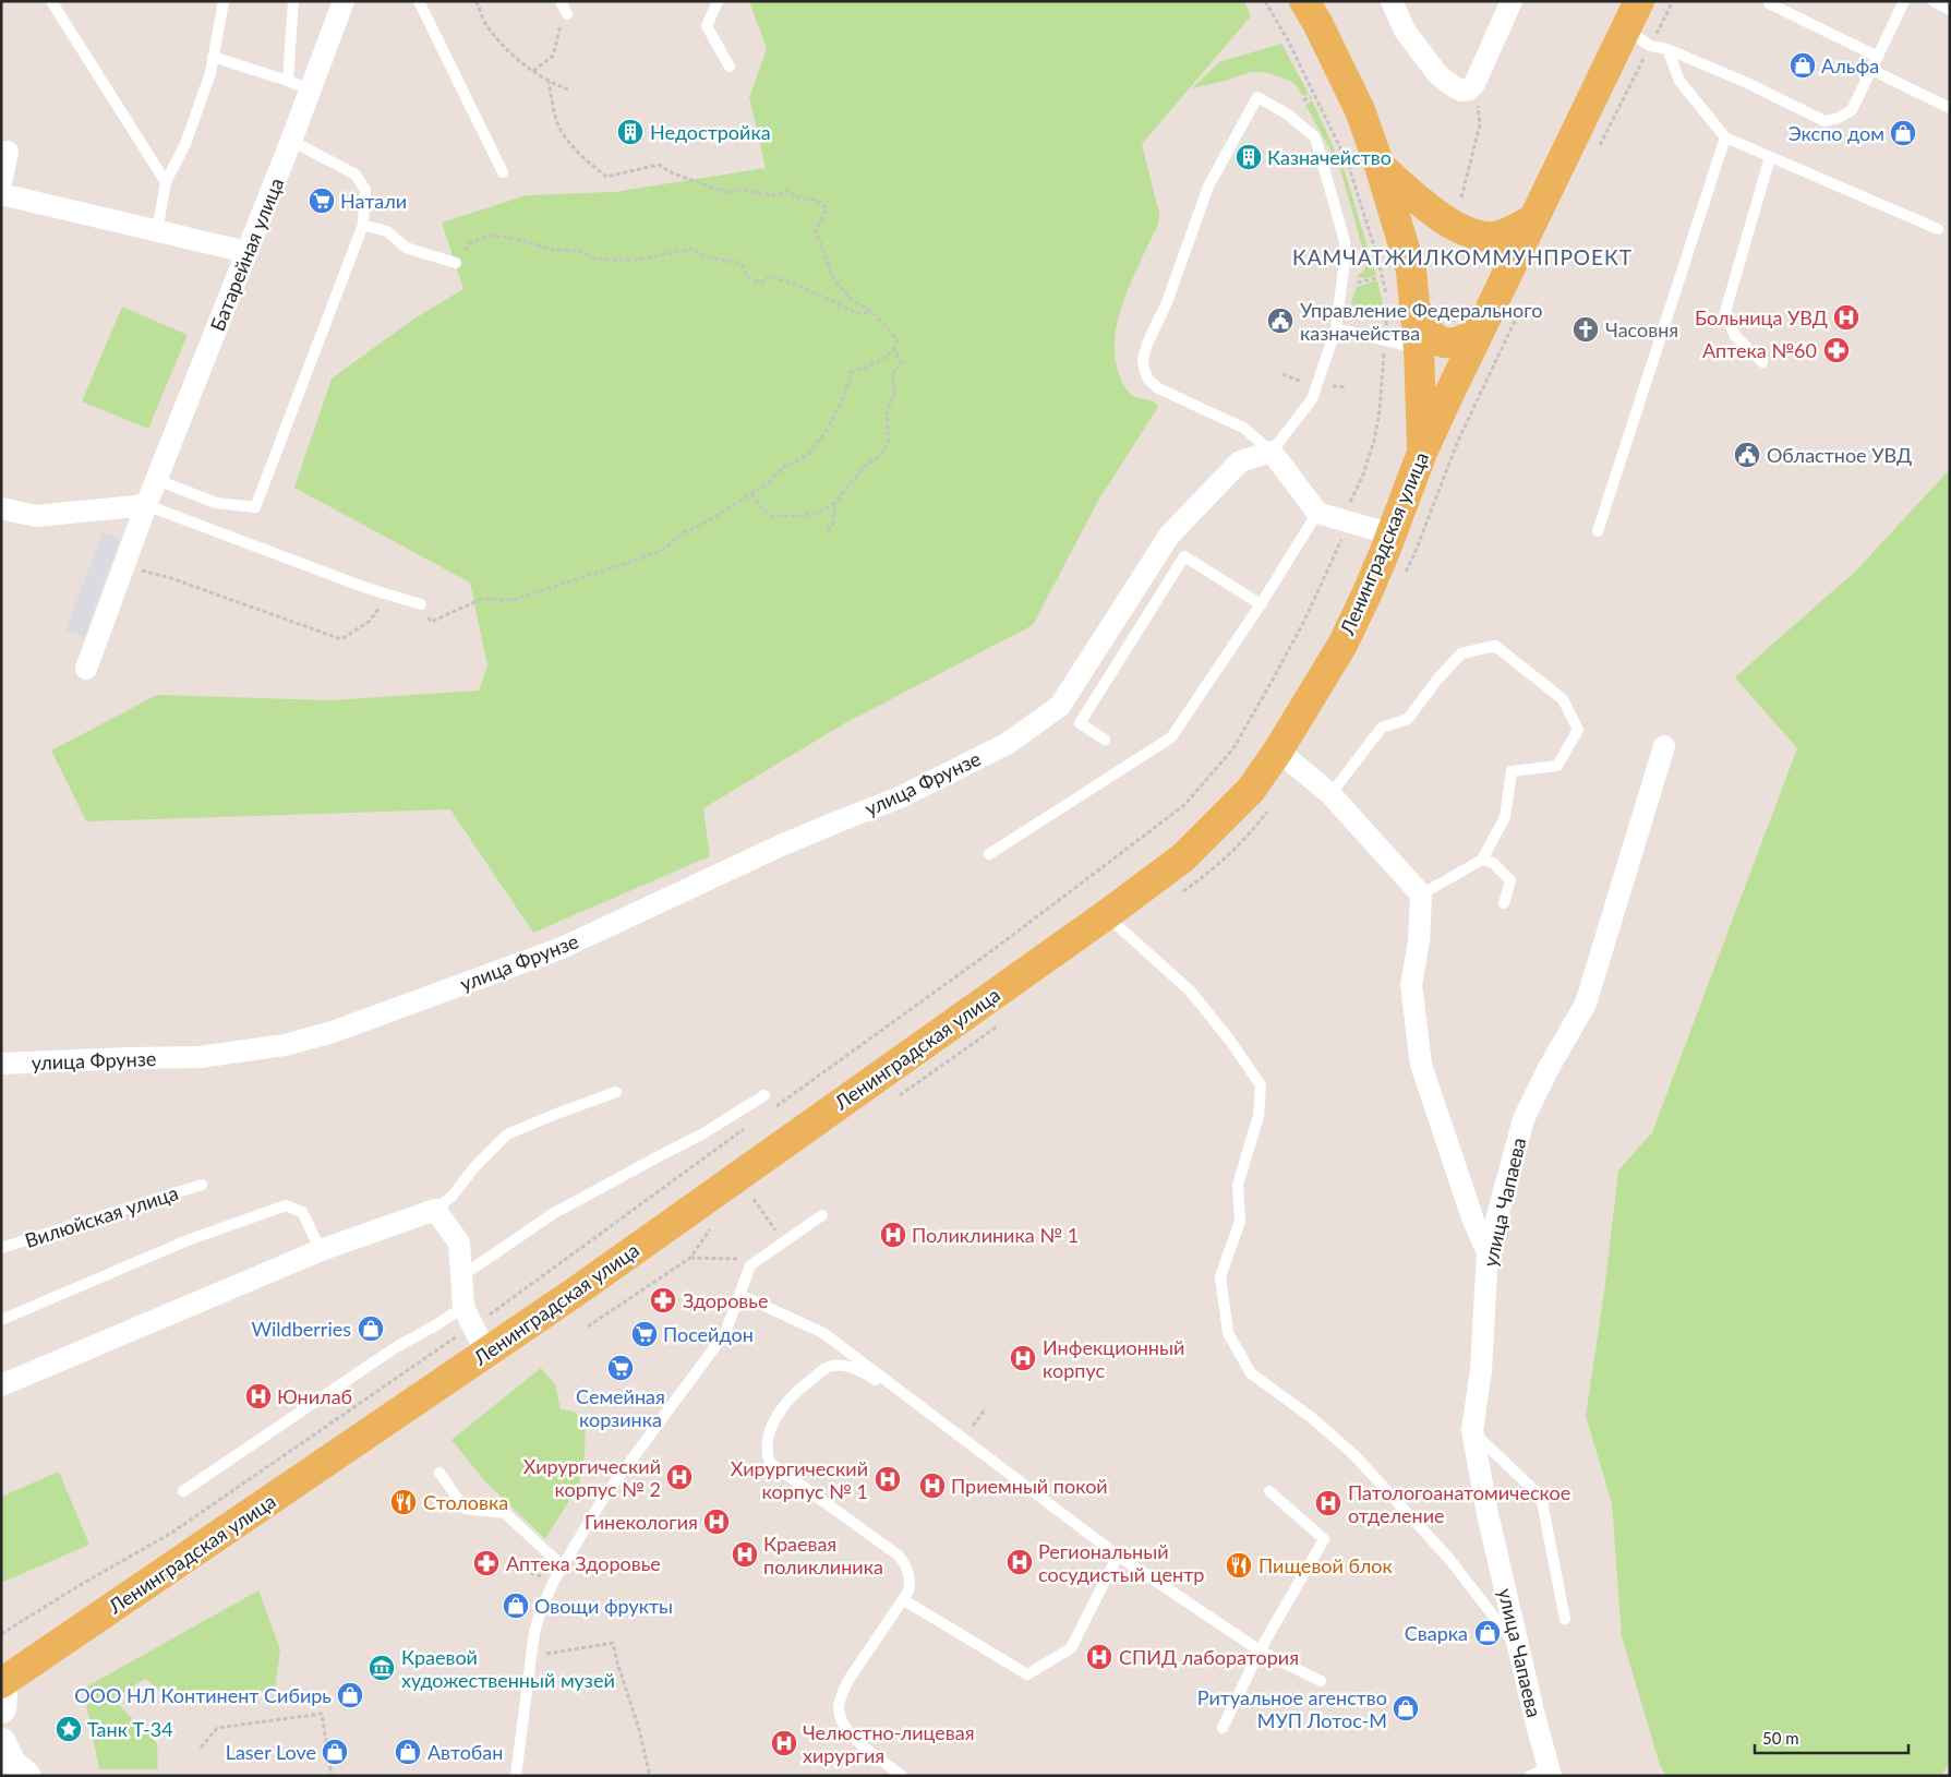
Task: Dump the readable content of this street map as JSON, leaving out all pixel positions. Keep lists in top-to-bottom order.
{
  "streets": {
    "main road": ["Ленинградская улица"],
    "street": ["Батарейная улица", "улица Фрунзе", "улица Чапаева"],
    "lane": ["Вилюйская улица"]
  },
  "districts": ["КАМЧАТЖИЛКОММУНПРОЕКТ"],
  "places": {
    "shop": [
      "Альфа",
      "Экспо дом",
      "Wildberries",
      "Овощи фрукты",
      "Сварка",
      "ООО НЛ Континент Сибирь",
      "Ритуальное агенство МУП Лотос-М",
      "Laser Love",
      "Автобан"
    ],
    "building": ["Недостройка", "Казначейство"],
    "supermarket": ["Натали", "Посейдон", "Семейная корзинка"],
    "hospital": [
      "Больница УВД",
      "Поликлиника № 1",
      "Инфекционный корпус",
      "Юнилаб",
      "Хирургический корпус № 2",
      "Хирургический корпус № 1",
      "Приемный покой",
      "Патологоанатомическое отделение",
      "Гинекология",
      "Краевая поликлиника",
      "Региональный сосудистый центр",
      "СПИД лаборатория",
      "Челюстно-лицевая хирургия"
    ],
    "public building": ["Управление Федерального казначейства", "Областное УВД"],
    "church": ["Часовня"],
    "pharmacy": ["Аптека №60", "Здоровье", "Аптека Здоровье"],
    "restaurant": ["Столовка", "Пищевой блок"],
    "museum": ["Краевой художественный музей"],
    "place": ["Танк Т-34"]
  },
  "scale_bar": "50 m"
}
